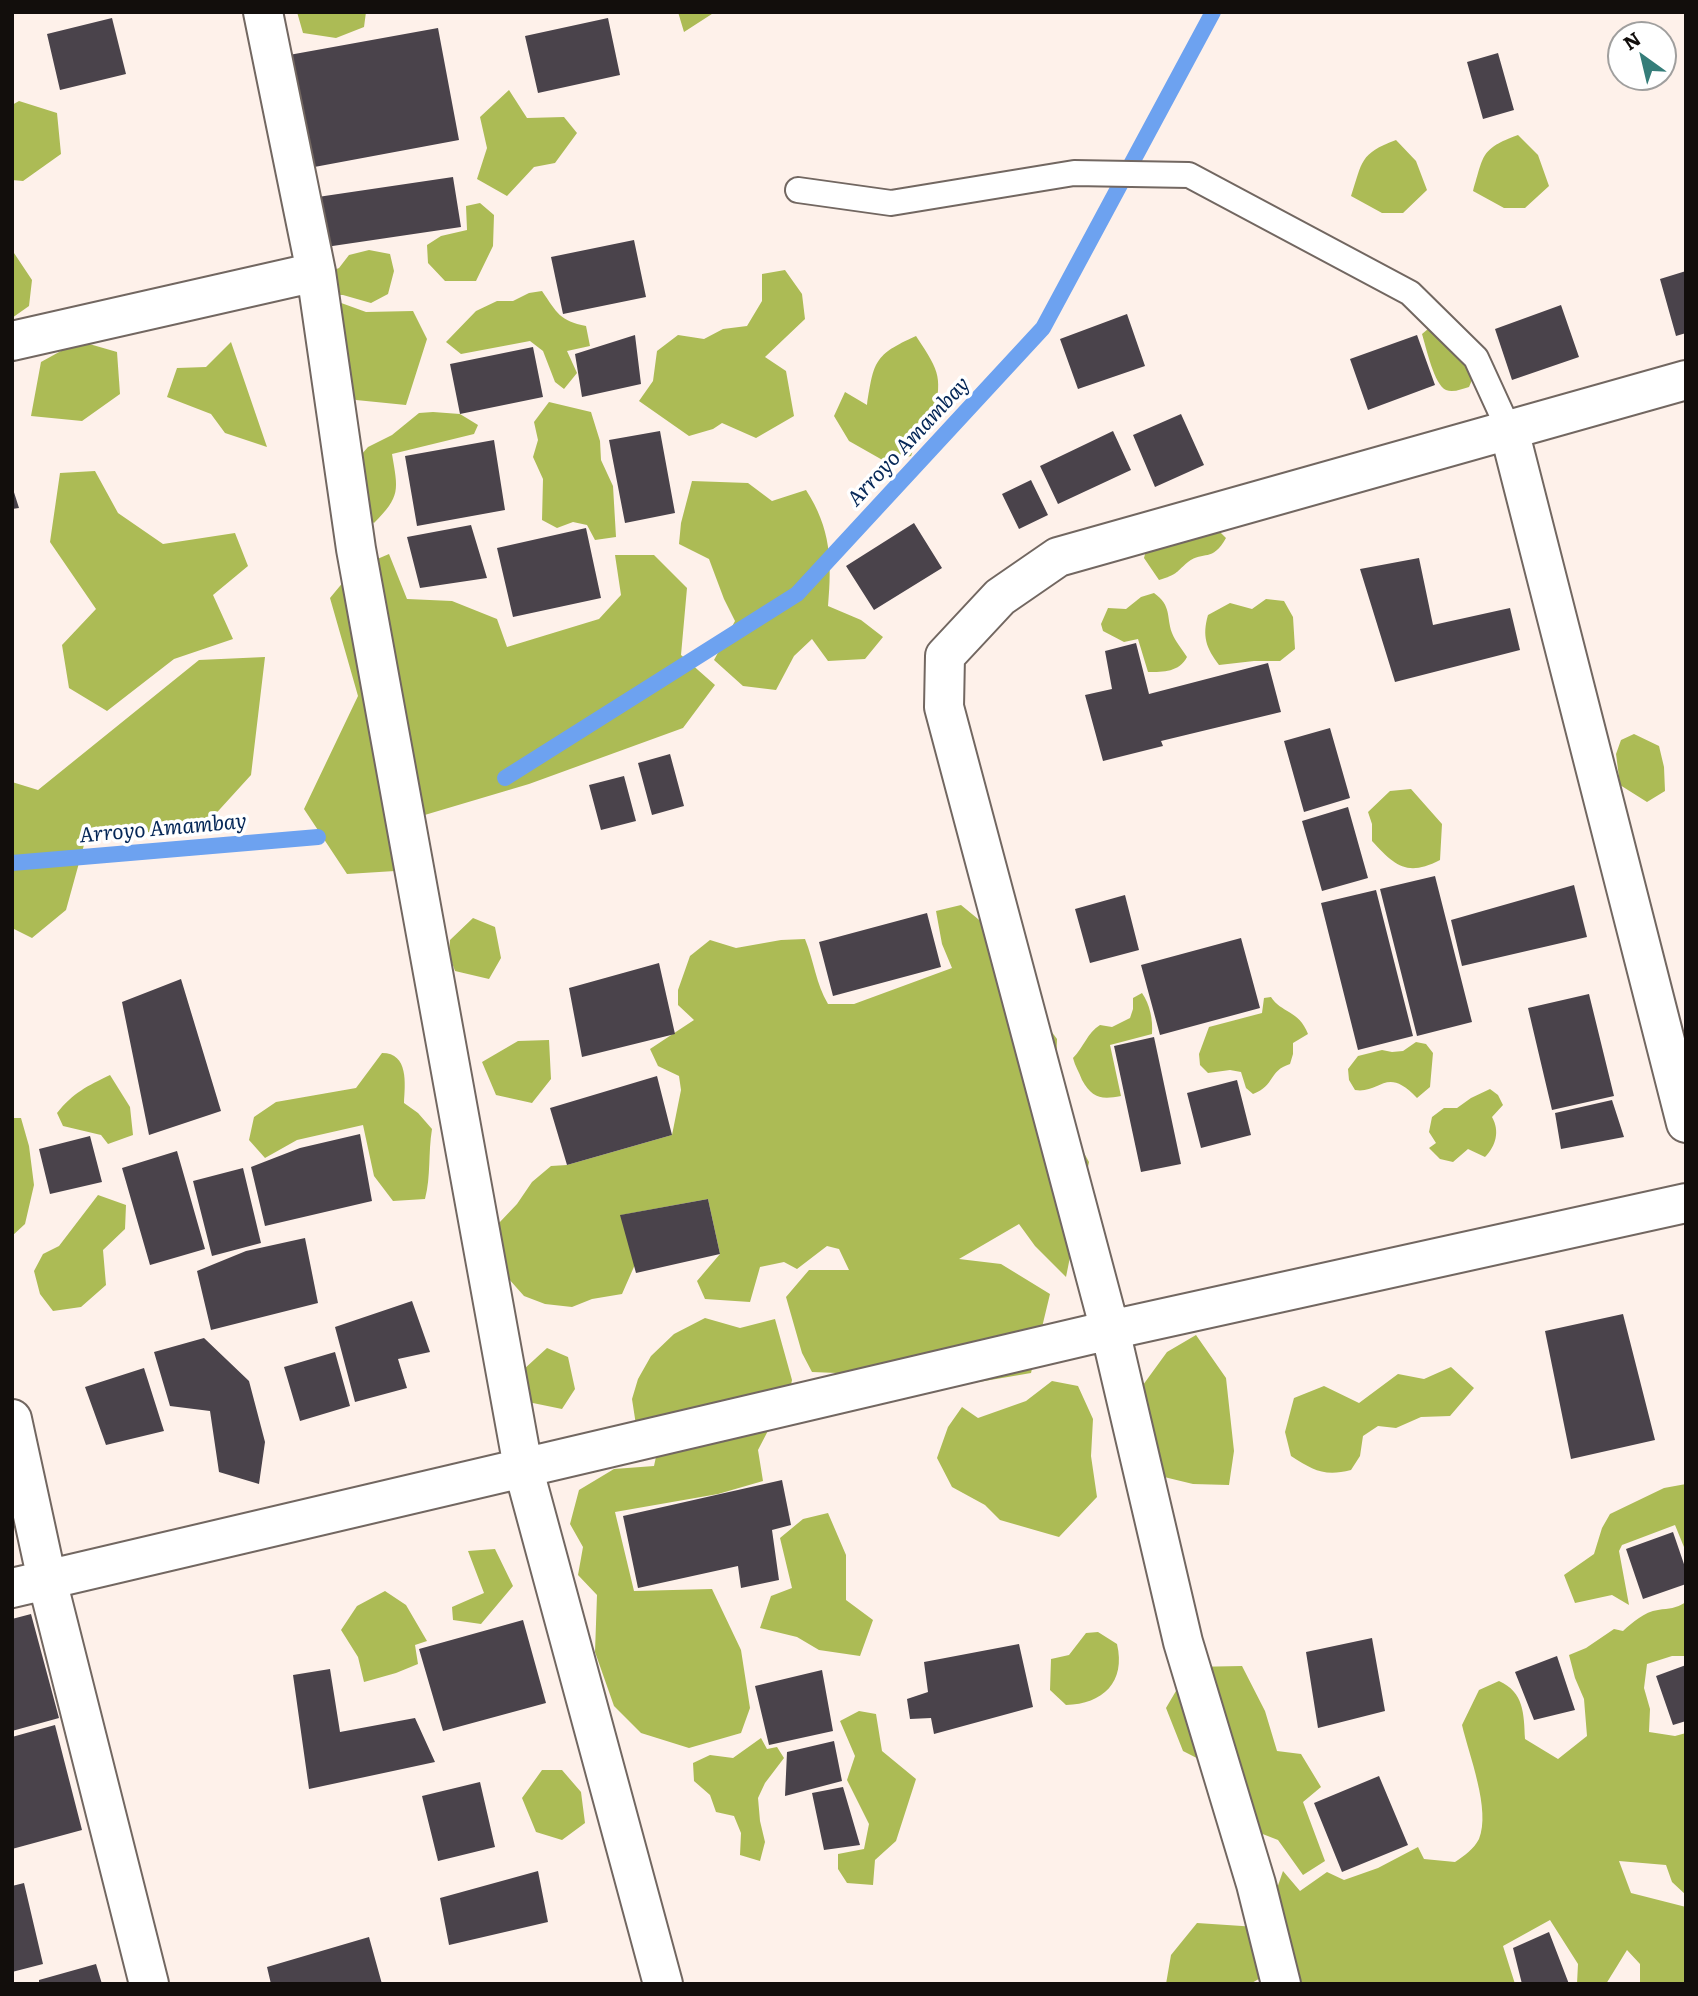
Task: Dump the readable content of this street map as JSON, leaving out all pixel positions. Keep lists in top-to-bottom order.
{
  "water": ["Arroyo Amambay"],
  "north": "top left"
}
